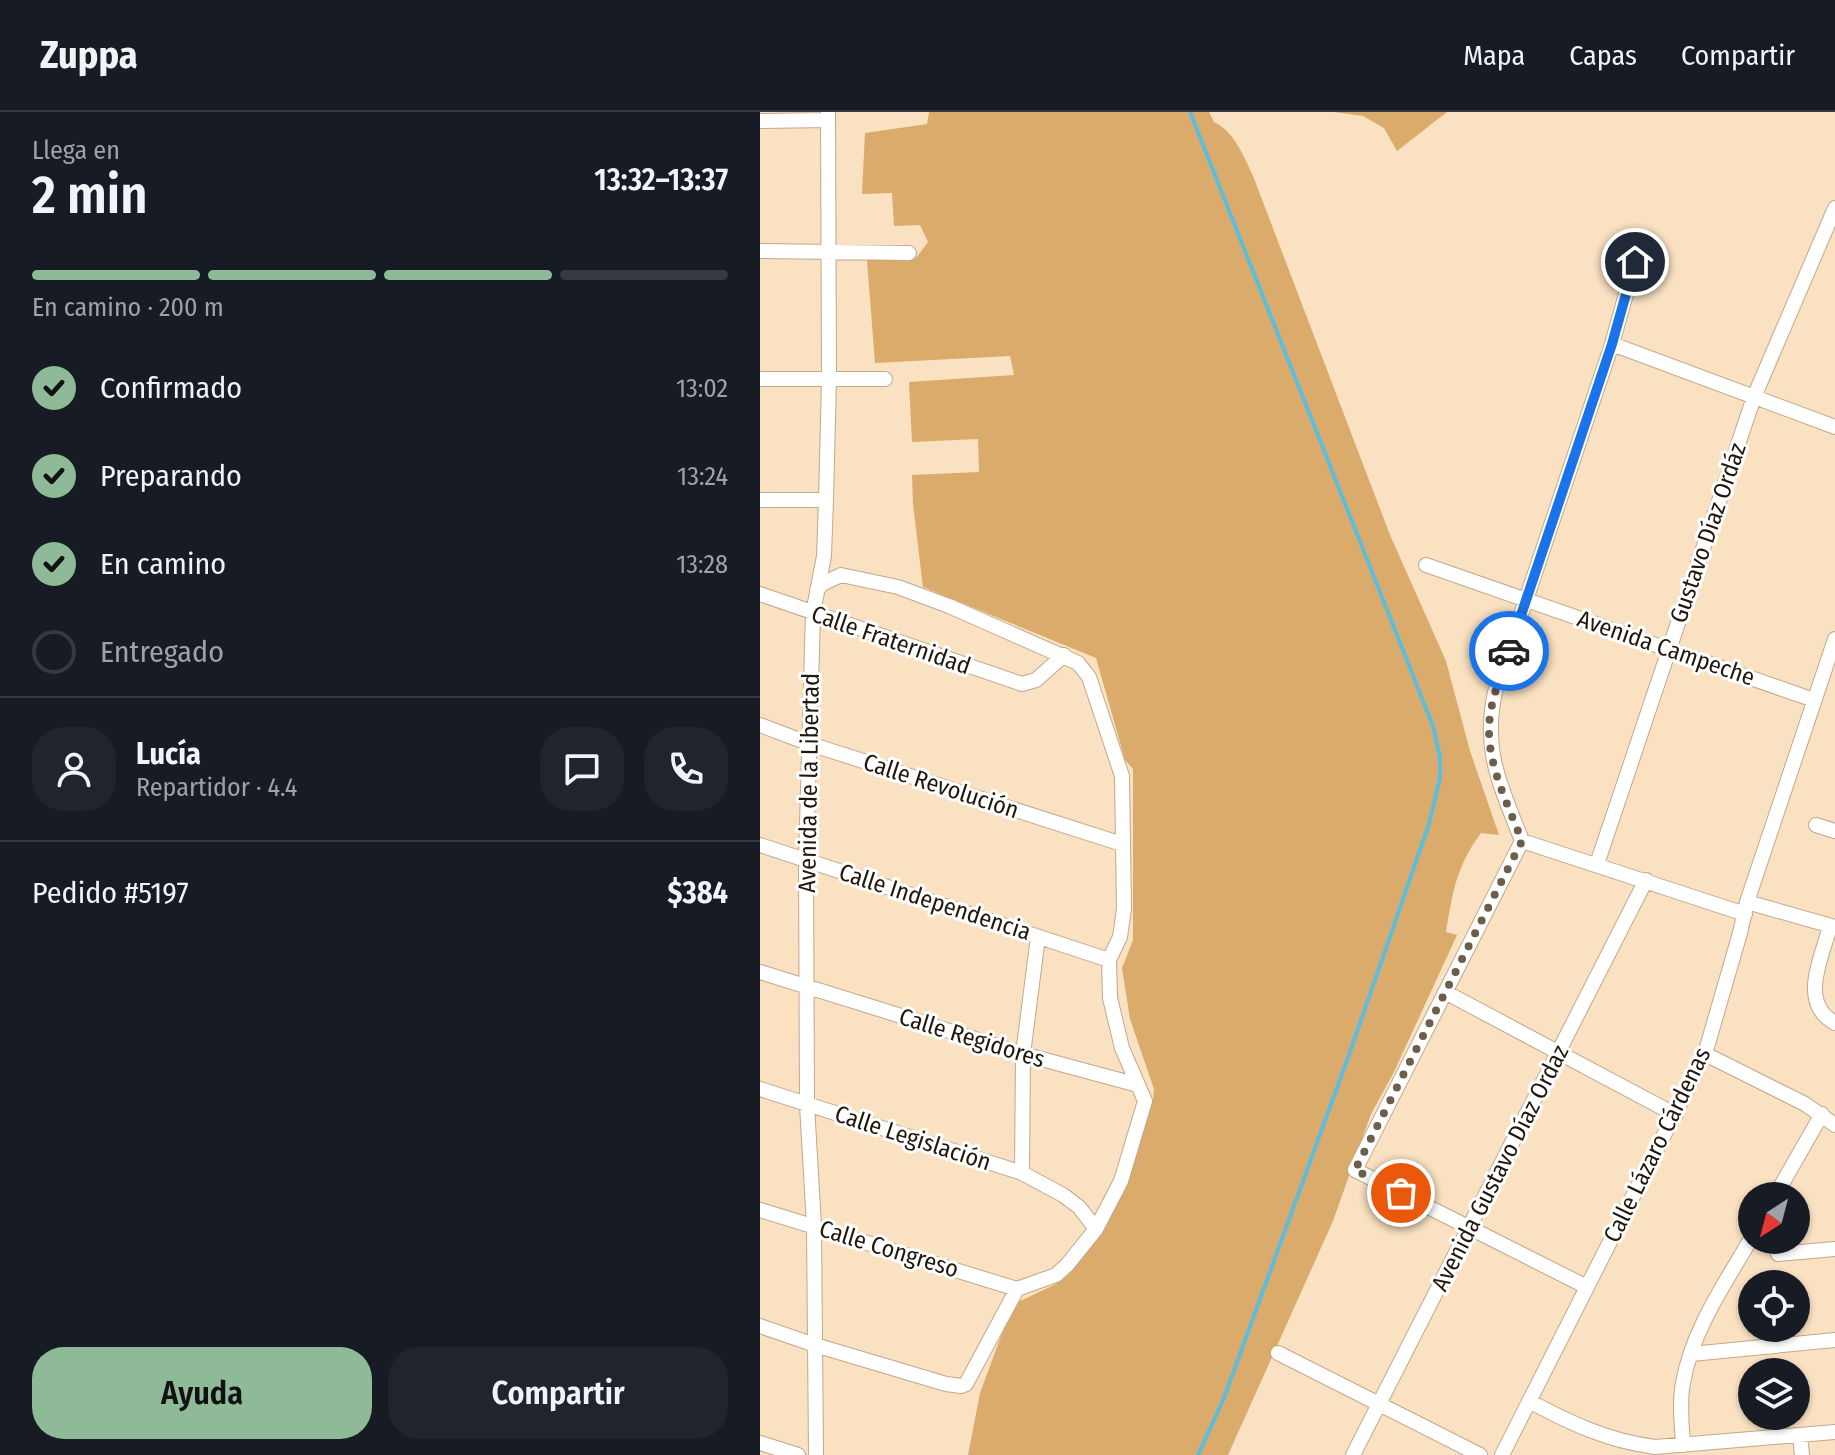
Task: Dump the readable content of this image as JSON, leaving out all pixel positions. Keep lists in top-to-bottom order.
{
  "streets": {
    "street": [
      "Gustavo Díaz Ordáz",
      "Calle Fraternidad",
      "Avenida Campeche",
      "Avenida de la Libertad",
      "Calle Revolución",
      "Calle Independencia",
      "Calle Regidores",
      "Calle Legislación",
      "Calle Lázaro Cárdenas",
      "Avenida Gustavo Díaz Ordaz",
      "Calle Congreso"
    ]
  },
  "crossings": [
    ["Gustavo Díaz Ordáz", "Avenida Campeche"],
    ["Calle Fraternidad", "Avenida de la Libertad"],
    ["Avenida Campeche", "Calle Lázaro Cárdenas"],
    ["Avenida de la Libertad", "Calle Revolución"],
    ["Avenida de la Libertad", "Calle Independencia"],
    ["Avenida de la Libertad", "Calle Regidores"],
    ["Avenida de la Libertad", "Calle Legislación"],
    ["Avenida de la Libertad", "Calle Congreso"]
  ],
  "north": "bottom left",
  "page": {
    "header": "Zuppa",
    "nav": ["Mapa", "Capas", "Compartir"],
    "heading": ["2 min", "Llega en", "13:32–13:37"],
    "panel": [
      "Lucía",
      "Repartidor · 4.4",
      "Pedido #5197",
      "$384"
    ],
    "bar": "En camino · 200 m",
    "list": [
      ["Confirmado", "13:02"],
      ["Preparando", "13:24"],
      ["En camino", "13:28"],
      "Entregado"
    ],
    "buttons": ["Ayuda", "Compartir"]
  }
}
